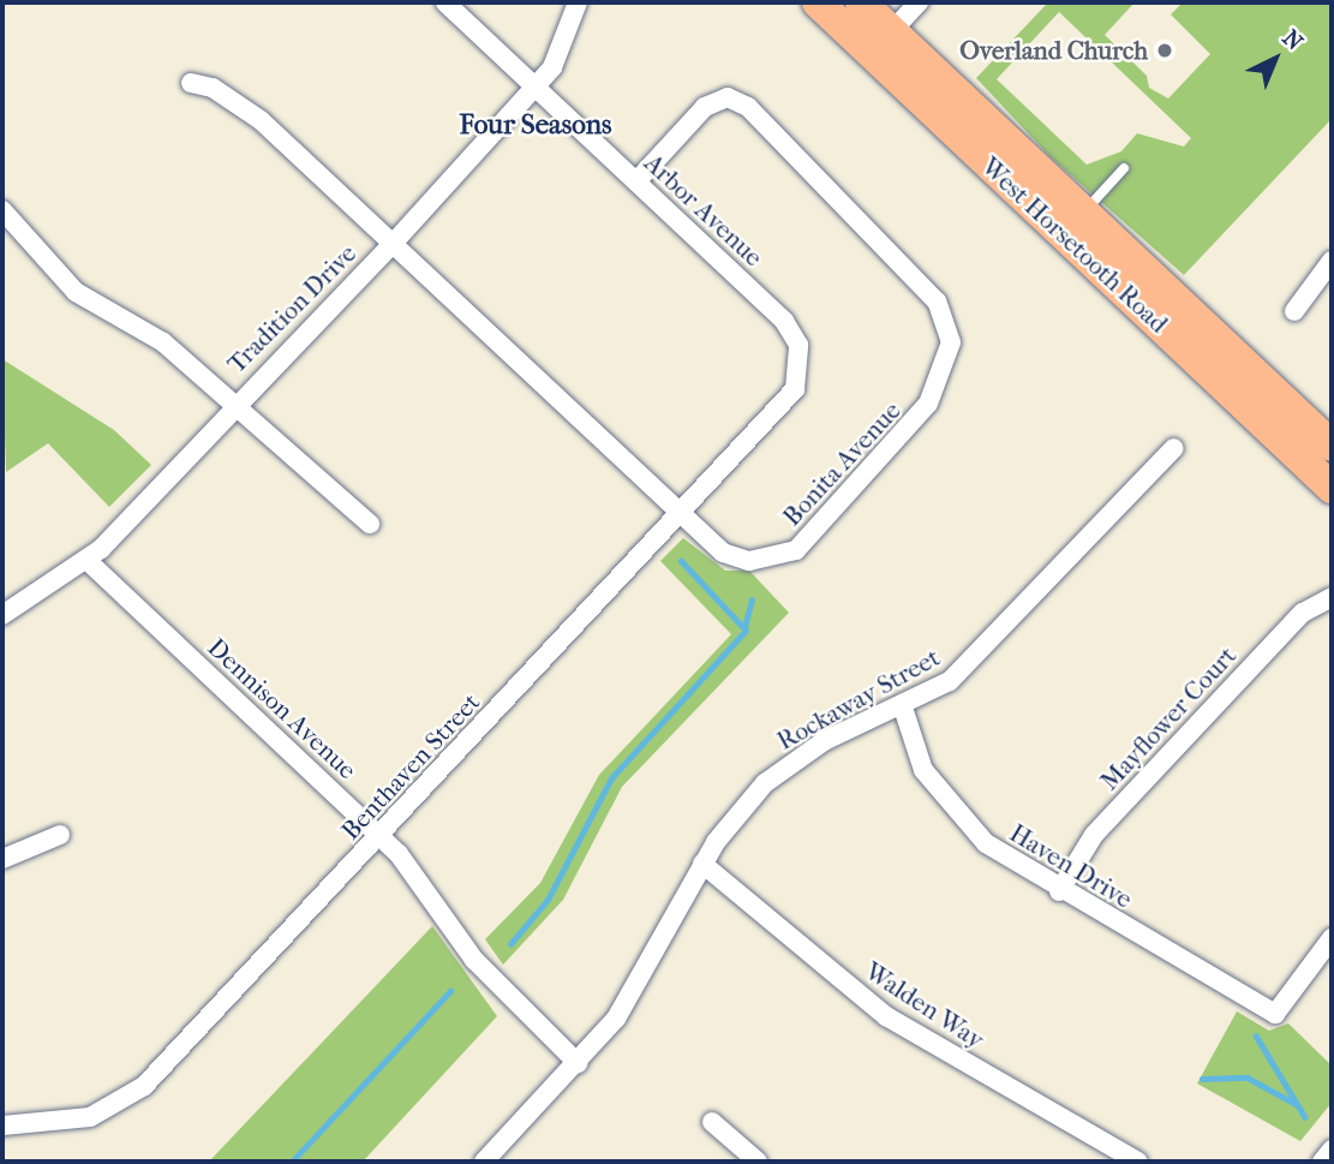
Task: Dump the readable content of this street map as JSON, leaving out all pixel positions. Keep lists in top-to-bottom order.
{
  "streets": {
    "main road": ["West Horsetooth Road"],
    "street": [
      "Arbor Avenue",
      "Tradition Drive",
      "Bonita Avenue",
      "Rockaway Street",
      "Dennison Avenue",
      "Mayflower Court",
      "Benthaven Street",
      "Haven Drive",
      "Walden Way"
    ]
  },
  "crossings": [
    ["Arbor Avenue", "Tradition Drive"],
    ["Arbor Avenue", "Bonita Avenue"],
    ["Arbor Avenue", "Benthaven Street"],
    ["Tradition Drive", "Bonita Avenue"],
    ["Tradition Drive", "Dennison Avenue"],
    ["Bonita Avenue", "Benthaven Street"],
    ["Rockaway Street", "Dennison Avenue"],
    ["Rockaway Street", "Haven Drive"],
    ["Rockaway Street", "Walden Way"],
    ["Dennison Avenue", "Benthaven Street"],
    ["Mayflower Court", "Haven Drive"]
  ],
  "districts": ["Four Seasons"],
  "places": ["Overland Church"],
  "north": "top right"
}
